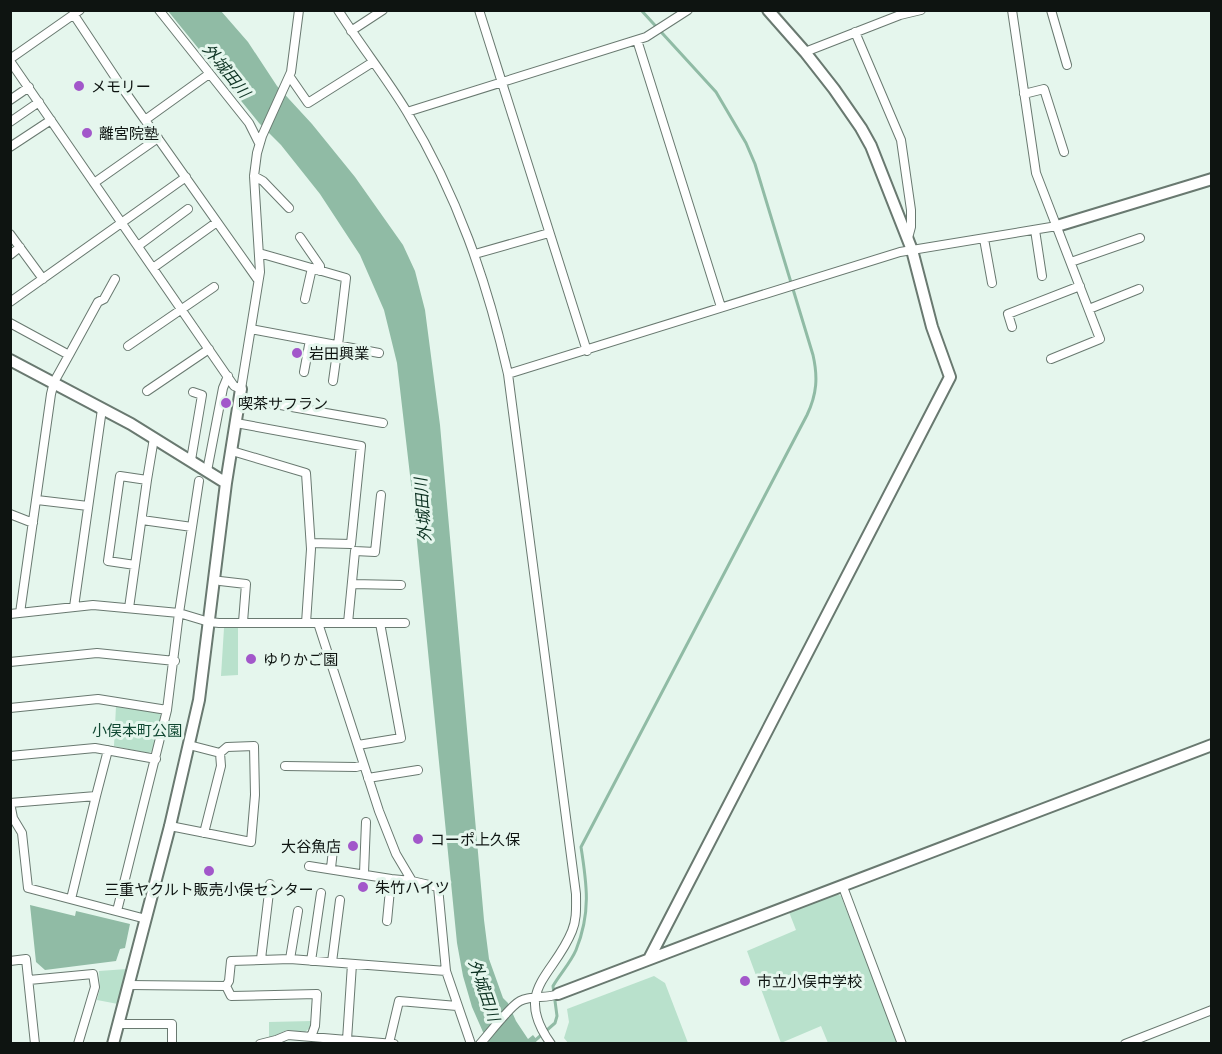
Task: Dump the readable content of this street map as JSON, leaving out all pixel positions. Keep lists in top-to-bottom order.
{
  "water": ["外城田川"],
  "parks": ["小俣本町公園"],
  "places": [
    "メモリー",
    "離宮院塾",
    "岩田興業",
    "喫茶サフラン",
    "ゆりかご園",
    "コーポ上久保",
    "大谷魚店",
    "三重ヤクルト販売小俣センター",
    "朱竹ハイツ",
    "市立小俣中学校"
  ]
}
